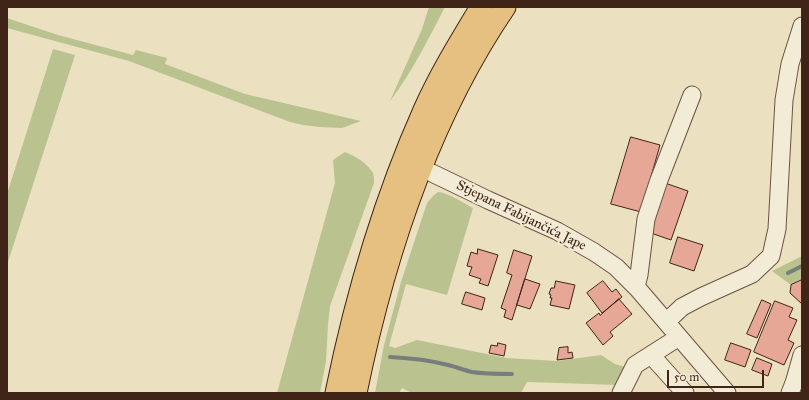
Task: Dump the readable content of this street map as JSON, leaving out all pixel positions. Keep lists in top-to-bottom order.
{
  "streets": {
    "street": ["Stjepana Fabijančića Jape"]
  },
  "scale_bar": "50 m"
}
